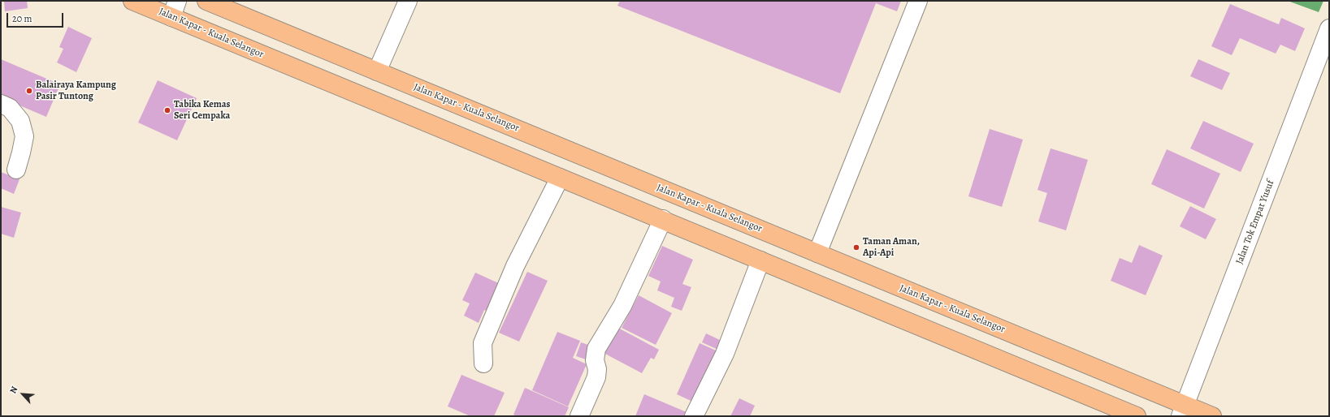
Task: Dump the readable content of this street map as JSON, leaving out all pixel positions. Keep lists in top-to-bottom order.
{
  "streets": {
    "highway": ["Jalan Kapar - Kuala Selangor"],
    "street": ["Jalan Tok Empat Yusuf"]
  },
  "crossings": [
    ["Jalan Kapar - Kuala Selangor", "Jalan Tok Empat Yusuf"]
  ],
  "places": ["Balairaya Kampung Pasir Tuntong", "Tabika Kemas Seri Cempaka", "Taman Aman, Api-Api"],
  "scale_bar": "20 m",
  "north": "top left"
}
